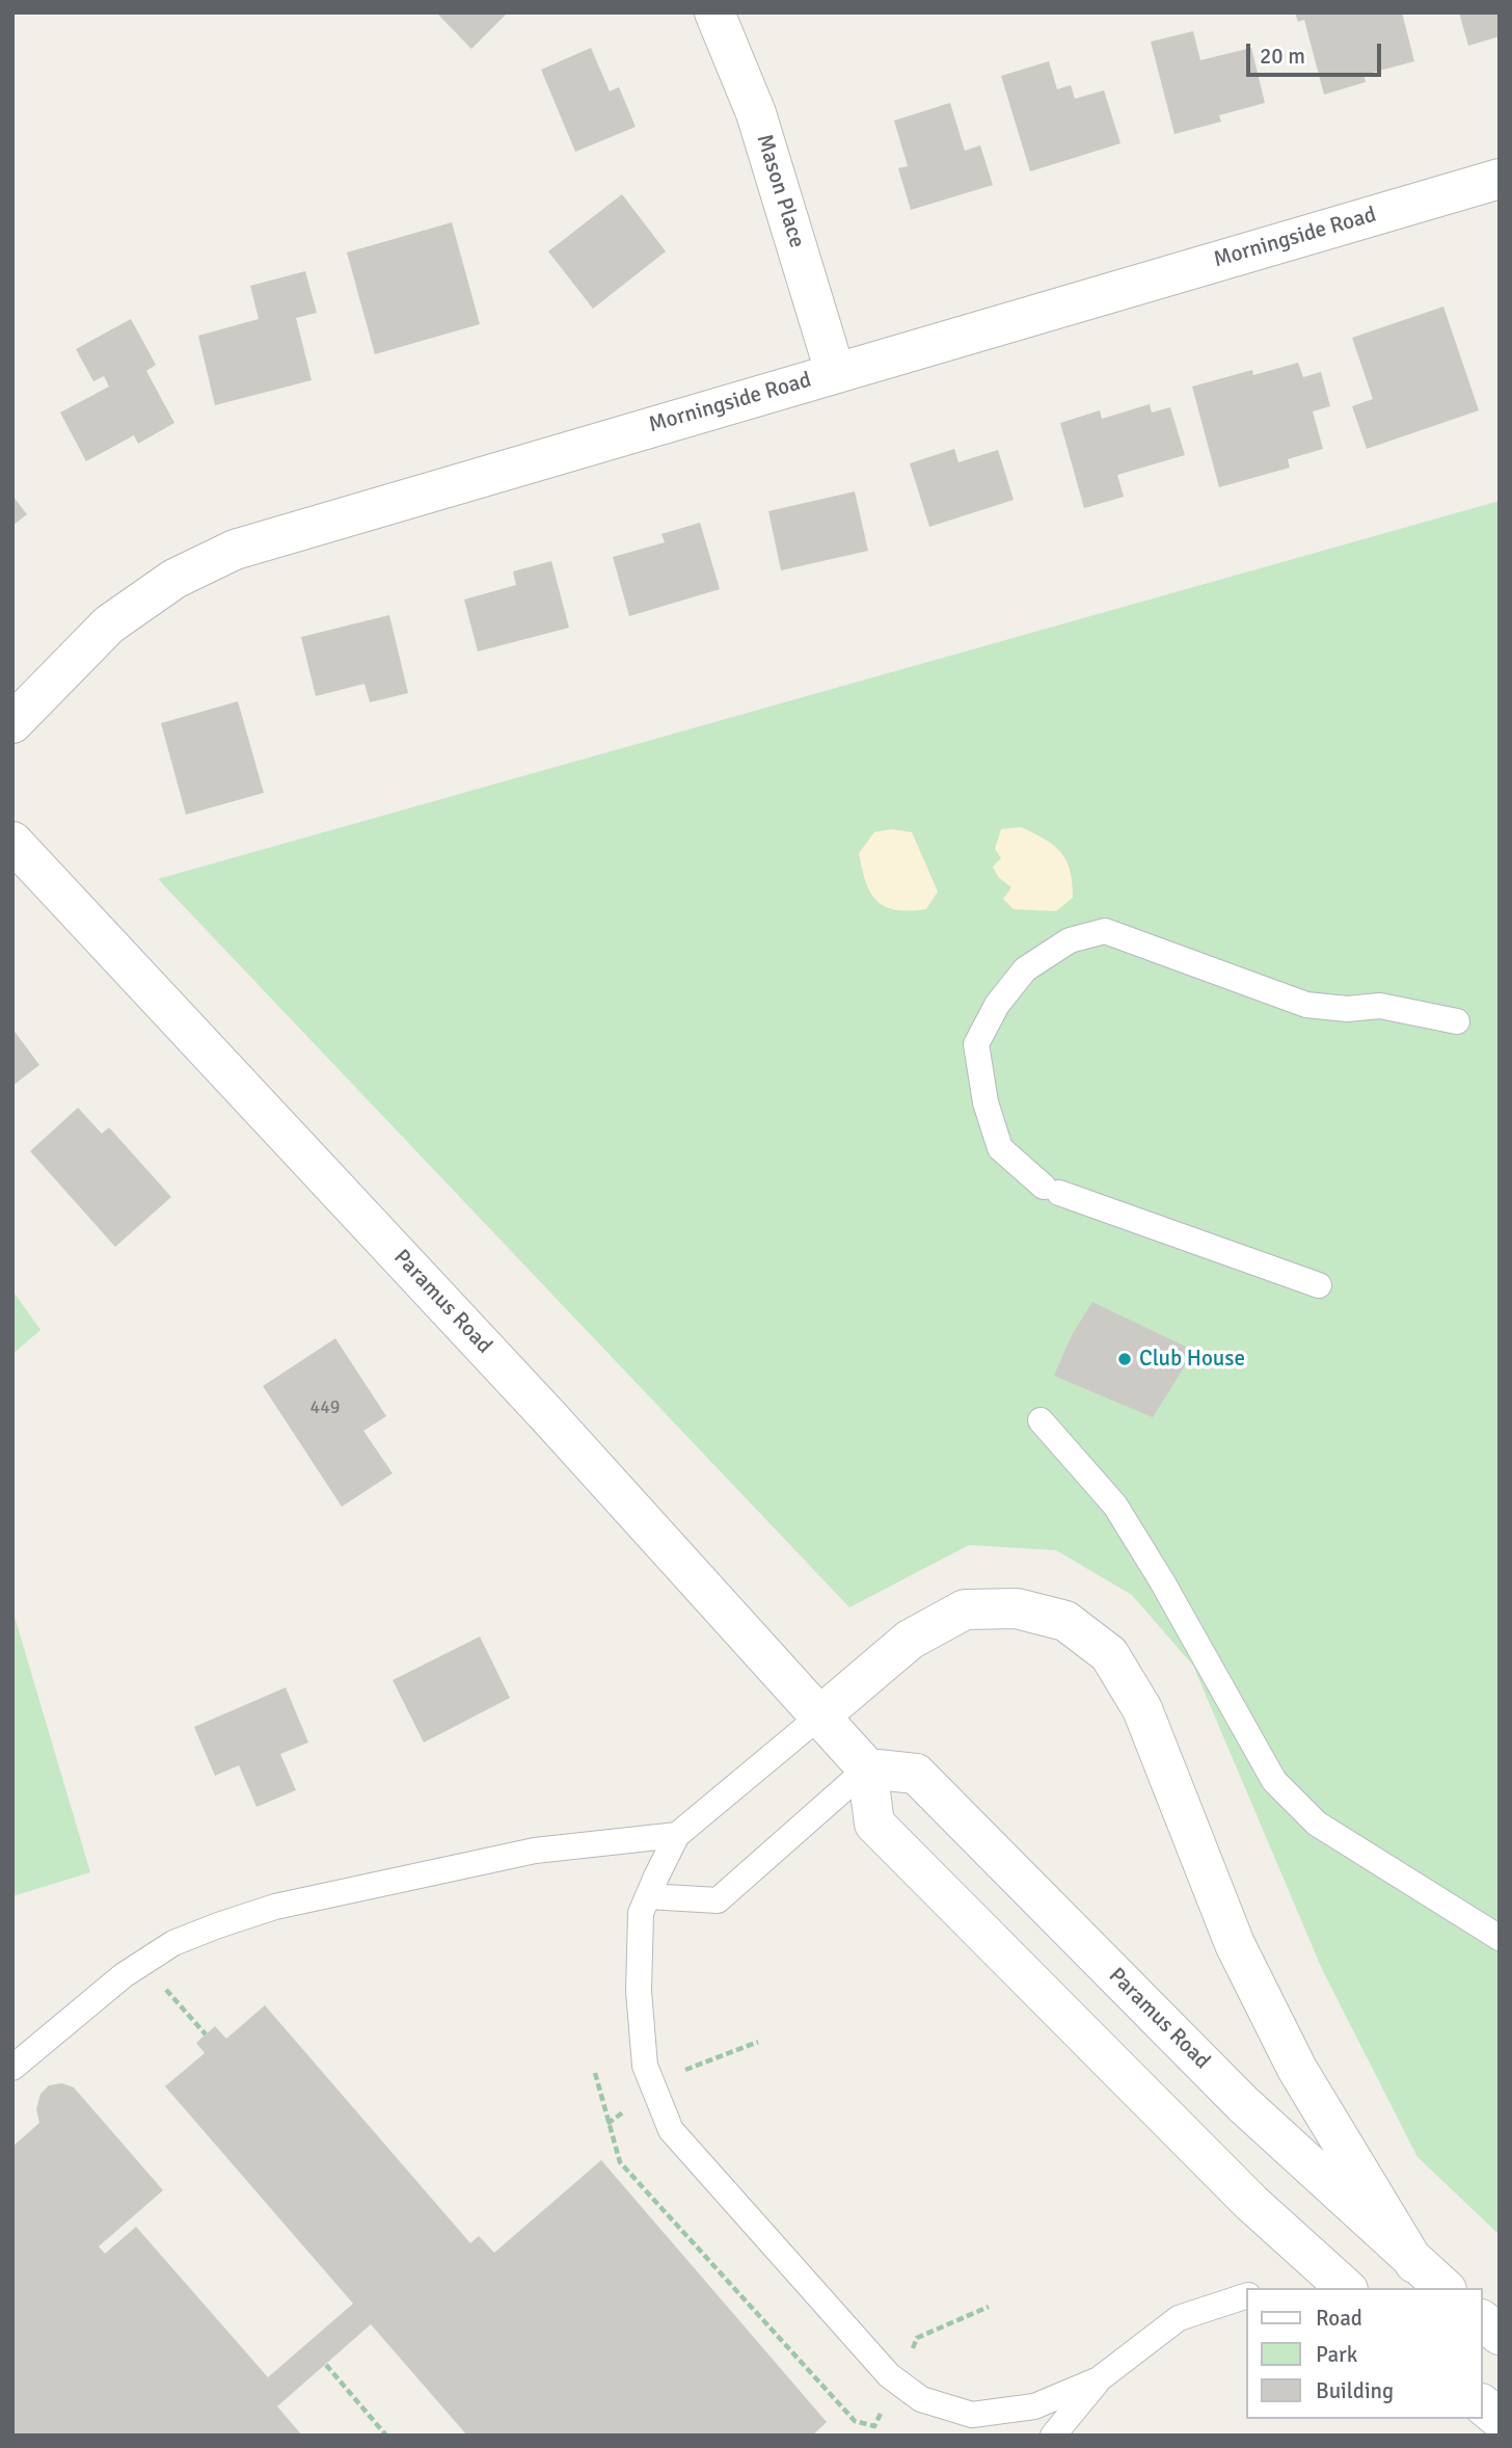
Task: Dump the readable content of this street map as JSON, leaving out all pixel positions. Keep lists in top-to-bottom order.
{
  "streets": {
    "main road": ["Mason Place", "Morningside Road", "Paramus Road"]
  },
  "crossings": [
    ["Mason Place", "Morningside Road"]
  ],
  "places": ["Club House"],
  "house_numbers": ["449"],
  "legend": ["Road", "Park", "Building"],
  "scale_bar": "20 m"
}
